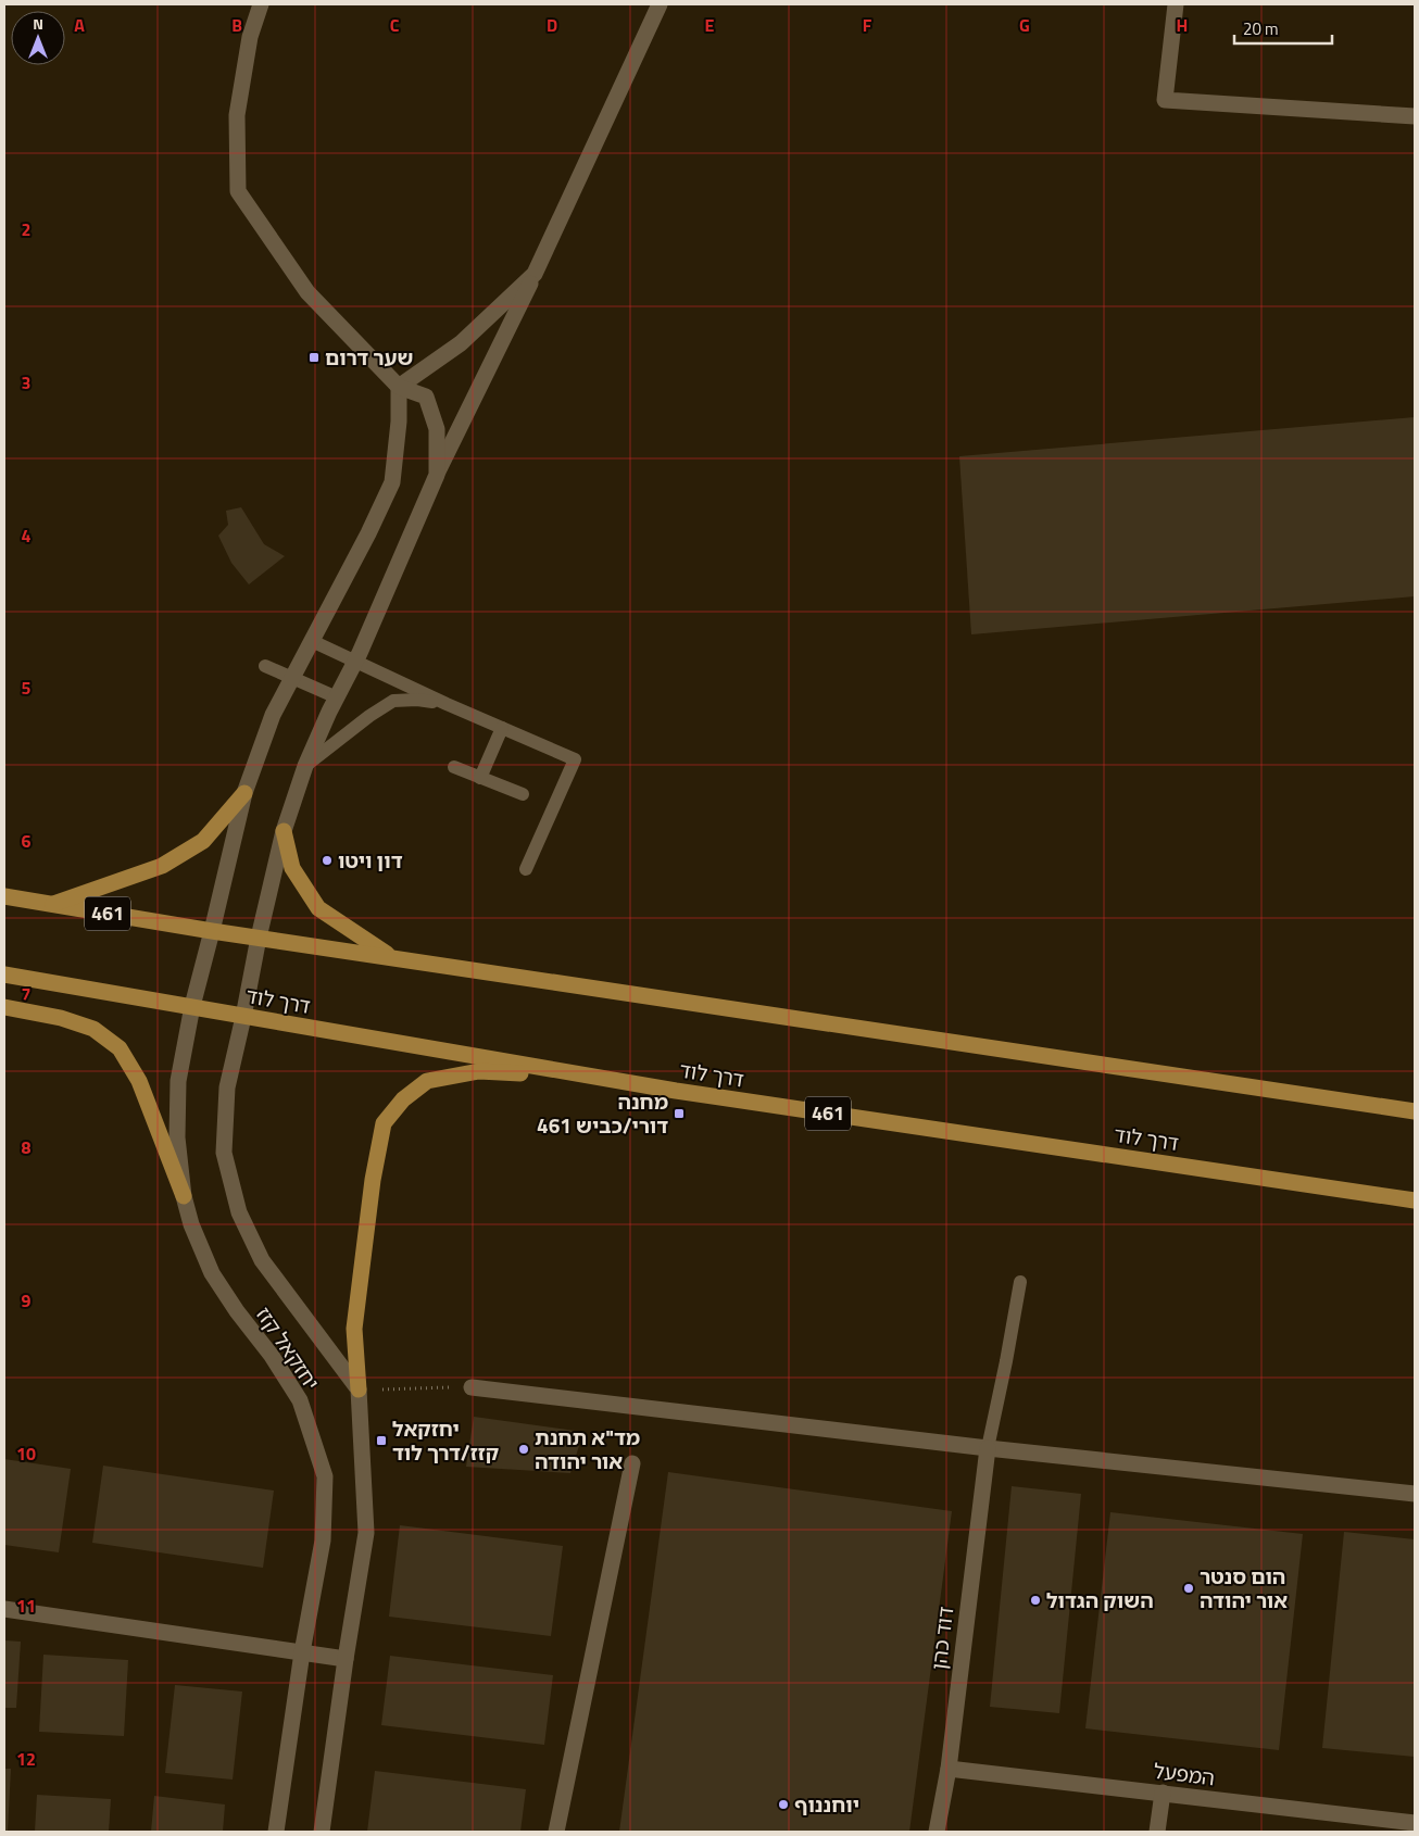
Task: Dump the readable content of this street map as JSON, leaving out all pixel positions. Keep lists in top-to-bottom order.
{
  "streets": {
    "main road": ["461", "דרך לוד"],
    "street": ["יחזקאל קזז", "דוד כהן", "המפעל"]
  },
  "crossings": [
    ["461", "יחזקאל קזז"],
    ["דרך לוד", "יחזקאל קזז"],
    ["דוד כהן", "המפעל"]
  ],
  "places": {
    "transit": ["שער דרום", "מחנה דורי/כביש 461", "יחזקאל קזז/דרך לוד"],
    "other": [
      "דון ויטו",
      "מד\"א תחנת אור יהודה",
      "הום סנטר אור יהודה",
      "השוק הגדול",
      "יוחננוף"
    ]
  },
  "scale_bar": "20 m",
  "north": "top",
  "grid": {
    "columns": [
      "A",
      "B",
      "C",
      "D",
      "E",
      "F",
      "G",
      "H"
    ],
    "rows": [
      "2",
      "3",
      "4",
      "5",
      "6",
      "7",
      "8",
      "9",
      "10",
      "11",
      "12"
    ]
  }
}
